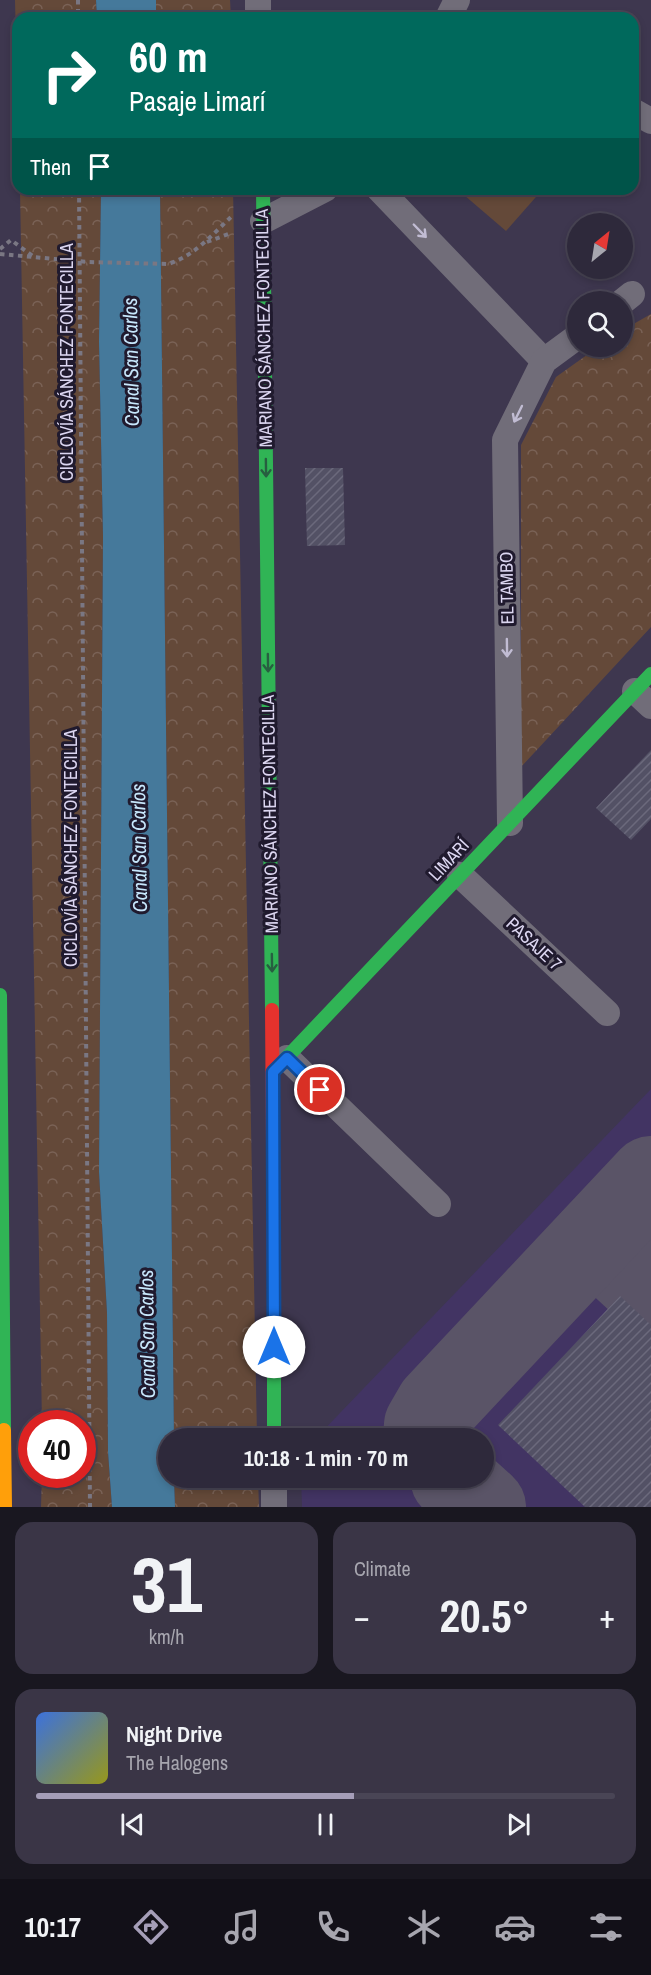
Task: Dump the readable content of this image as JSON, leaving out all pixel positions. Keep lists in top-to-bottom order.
{
  "streets": {
    "street": [
      "MARIANO SÁNCHEZ FONTECILLA",
      "EL TAMBO",
      "LIMARÍ",
      "PASAJE 7"
    ],
    "path": ["CICLOVÍA SÁNCHEZ FONTECILLA"]
  },
  "crossings": [
    ["MARIANO SÁNCHEZ FONTECILLA", "LIMARÍ"],
    ["EL TAMBO", "LIMARÍ"],
    ["LIMARÍ", "PASAJE 7"]
  ],
  "one_way": ["MARIANO SÁNCHEZ FONTECILLA", "EL TAMBO"],
  "water": ["Canal San Carlos"],
  "north": "top right",
  "page": {
    "turn": ["60 m", "Pasaje Limarí"],
    "then": "Then",
    "limit": "40",
    "trip": "10:18 · 1 min · 70 m",
    "tile": [
      ["31", "km/h"],
      "Climate"
    ],
    "heat": ["−", "20.5°", "+"],
    "song": ["Night Drive", "The Halogens"],
    "tabs": "10:17"
  }
}
